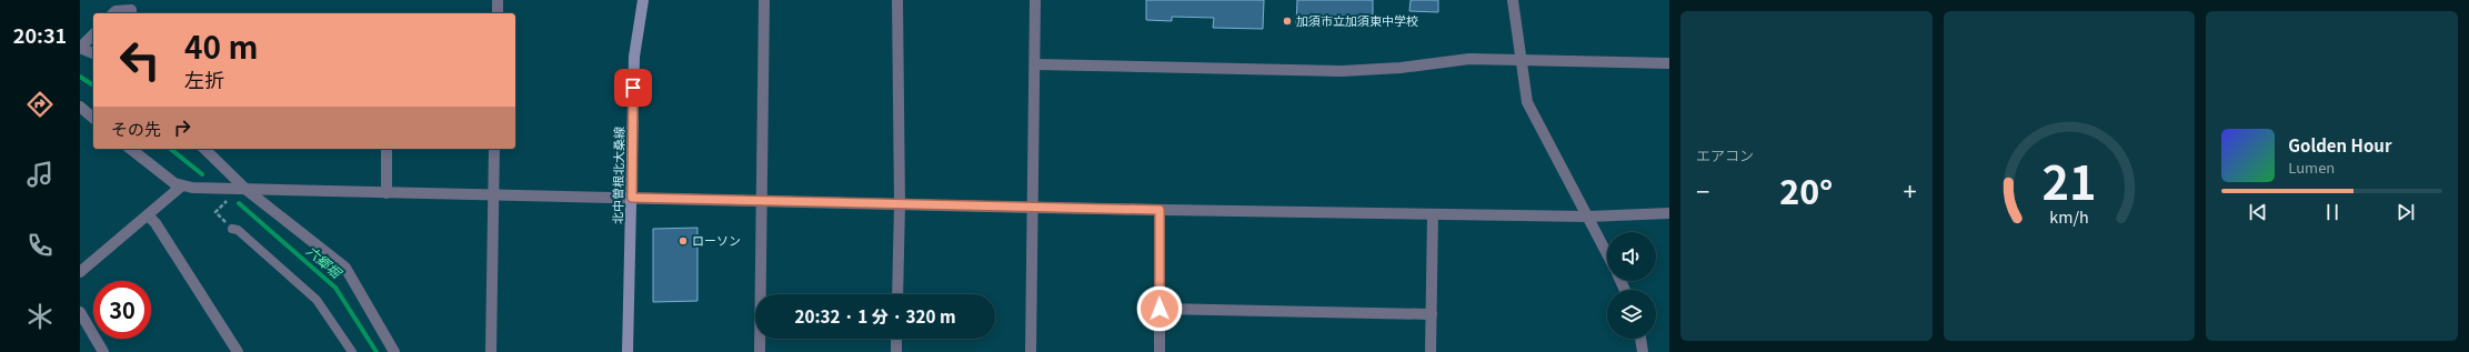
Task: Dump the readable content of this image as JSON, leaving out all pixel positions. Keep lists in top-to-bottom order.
{
  "streets": {
    "main road": ["北中曽根北大桑線"]
  },
  "water": ["六郷堀"],
  "places": ["加須市立加須東中学校", "ローソン"],
  "page": {
    "tabs": "20:31",
    "tile": "エアコン",
    "turn": ["40 m", "左折"],
    "then": "その先",
    "song": ["Golden Hour", "Lumen"],
    "heat": ["−", "20°", "+"],
    "limit": "30",
    "trip": "20:32 · 1 分 · 320 m",
    "gauge": ["21", "km/h"]
  }
}
